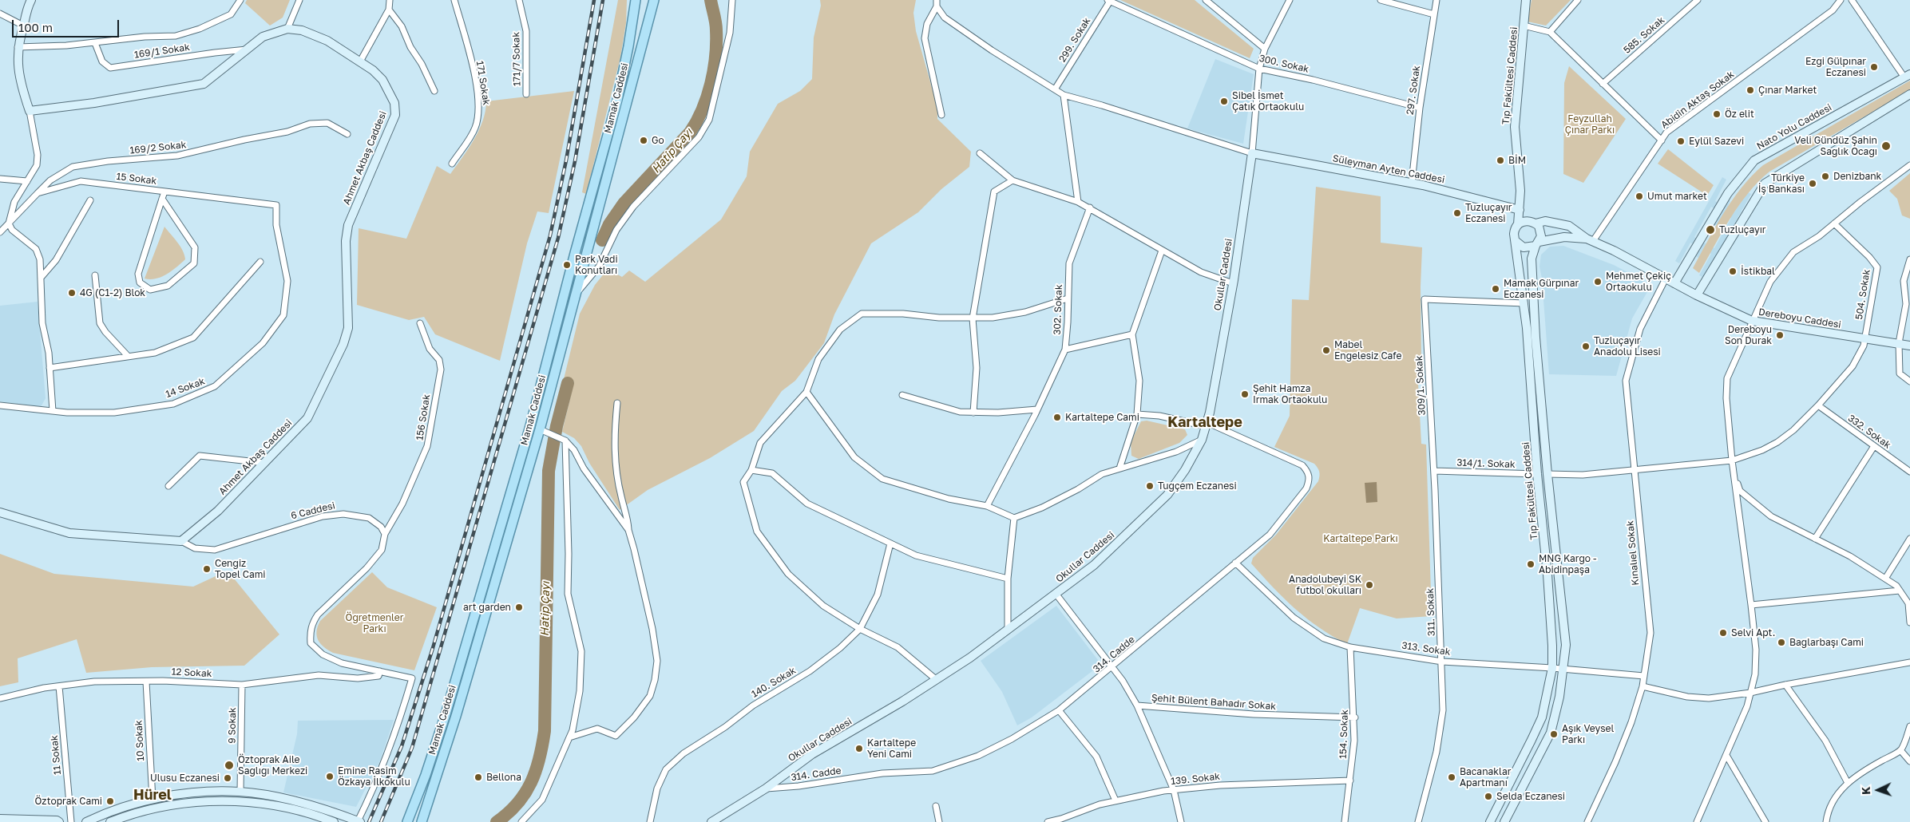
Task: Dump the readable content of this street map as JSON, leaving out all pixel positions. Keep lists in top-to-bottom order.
{
  "streets": {
    "main road": [
      "Tıp Fakültesi Caddesi",
      "Mamak Caddesi",
      "Nato Yolu Caddesi",
      "Ahmet Akbaş Caddesi",
      "Süleyman Ayten Caddesi",
      "Okullar Caddesi",
      "Dereboyu Caddesi",
      "6 Caddesi"
    ],
    "street": [
      "585. Sokak",
      "299. Sokak",
      "169/1 Sokak",
      "171/7 Sokak",
      "300. Sokak",
      "171 Sokak",
      "297. Sokak",
      "Abidin Aktaş Sokak",
      "169/2 Sokak",
      "15 Sokak",
      "504. Sokak",
      "302. Sokak",
      "309/1. Sokak",
      "14 Sokak",
      "156 Sokak",
      "332. Sokak",
      "314/1. Sokak",
      "Kınalıel Sokak",
      "311. Sokak",
      "313. Sokak",
      "314. Cadde",
      "12 Sokak",
      "140. Sokak",
      "Şehit Bülent Bahadır Sokak",
      "9 Sokak",
      "154. Sokak",
      "10 Sokak",
      "11 Sokak",
      "139. Sokak"
    ]
  },
  "crossings": [
    ["299. Sokak", "300. Sokak"],
    ["169/1 Sokak", "Ahmet Akbaş Caddesi"],
    ["300. Sokak", "297. Sokak"],
    ["Tıp Fakültesi Caddesi", "Süleyman Ayten Caddesi"],
    ["Tıp Fakültesi Caddesi", "309/1. Sokak"],
    ["Tıp Fakültesi Caddesi", "314/1. Sokak"],
    ["Tıp Fakültesi Caddesi", "313. Sokak"],
    ["297. Sokak", "Süleyman Ayten Caddesi"],
    ["Abidin Aktaş Sokak", "Dereboyu Caddesi"],
    ["Nato Yolu Caddesi", "Dereboyu Caddesi"],
    ["169/2 Sokak", "15 Sokak"],
    ["Ahmet Akbaş Caddesi", "6 Caddesi"],
    ["Süleyman Ayten Caddesi", "Okullar Caddesi"],
    ["15 Sokak", "14 Sokak"],
    ["Okullar Caddesi", "314. Cadde"],
    ["Okullar Caddesi", "Şehit Bülent Bahadır Sokak"],
    ["504. Sokak", "Dereboyu Caddesi"],
    ["Dereboyu Caddesi", "Kınalıel Sokak"],
    ["309/1. Sokak", "314/1. Sokak"],
    ["309/1. Sokak", "311. Sokak"],
    ["156 Sokak", "6 Caddesi"],
    ["314/1. Sokak", "311. Sokak"],
    ["Kınalıel Sokak", "313. Sokak"],
    ["311. Sokak", "313. Sokak"],
    ["313. Sokak", "314. Cadde"],
    ["313. Sokak", "154. Sokak"],
    ["314. Cadde", "Şehit Bülent Bahadır Sokak"],
    ["12 Sokak", "9 Sokak"],
    ["12 Sokak", "10 Sokak"],
    ["12 Sokak", "11 Sokak"],
    ["Şehit Bülent Bahadır Sokak", "154. Sokak"],
    ["154. Sokak", "139. Sokak"]
  ],
  "districts": ["Kartaltepe", "Hürel"],
  "water": ["Hatip Çayı"],
  "parks": ["Feyzullah Çınar Parkı", "Kartaltepe Parkı", "Öğretmenler Parkı"],
  "places": [
    "Ezgi Gülpınar Eczanesi",
    "Çınar Market",
    "Sibel İsmet Çatık Ortaokulu",
    "Öz elit",
    "Go",
    "Eylül Sazevi",
    "Veli Gündüz Şahin Sağlık Ocağı",
    "BİM",
    "Denizbank",
    "Türkiye İş Bankası",
    "Umut market",
    "Tuzluçayır Eczanesi",
    "Tuzluçayır",
    "Park Vadi Konutları",
    "İstikbal",
    "Mehmet Çekiç Ortaokulu",
    "Mamak Gürpınar Eczanesi",
    "4G (C1-2) Blok",
    "Dereboyu Son Durak",
    "Tuzluçayır Anadolu Lisesi",
    "Mabel Engelesiz Cafe",
    "Şehit Hamza Irmak Ortaokulu",
    "Kartaltepe Cami",
    "Tuğçem Eczanesi",
    "MNG Kargo - Abidinpaşa",
    "Cengiz Topel Cami",
    "Anadolubeyi SK futbol okulları",
    "art garden",
    "Selvi Apt.",
    "Bağlarbaşı Cami",
    "Aşık Veysel Parkı",
    "Kartaltepe Yeni Cami",
    "Öztoprak Aile Sağlığı Merkezi",
    "Emine Rasim Özkaya İlkokulu",
    "Bellona",
    "Bacanaklar Apartmanı",
    "Ulusu Eczanesi",
    "Selda Eczanesi",
    "Öztoprak Cami"
  ],
  "scale_bar": "100 m",
  "north": "left"
}
